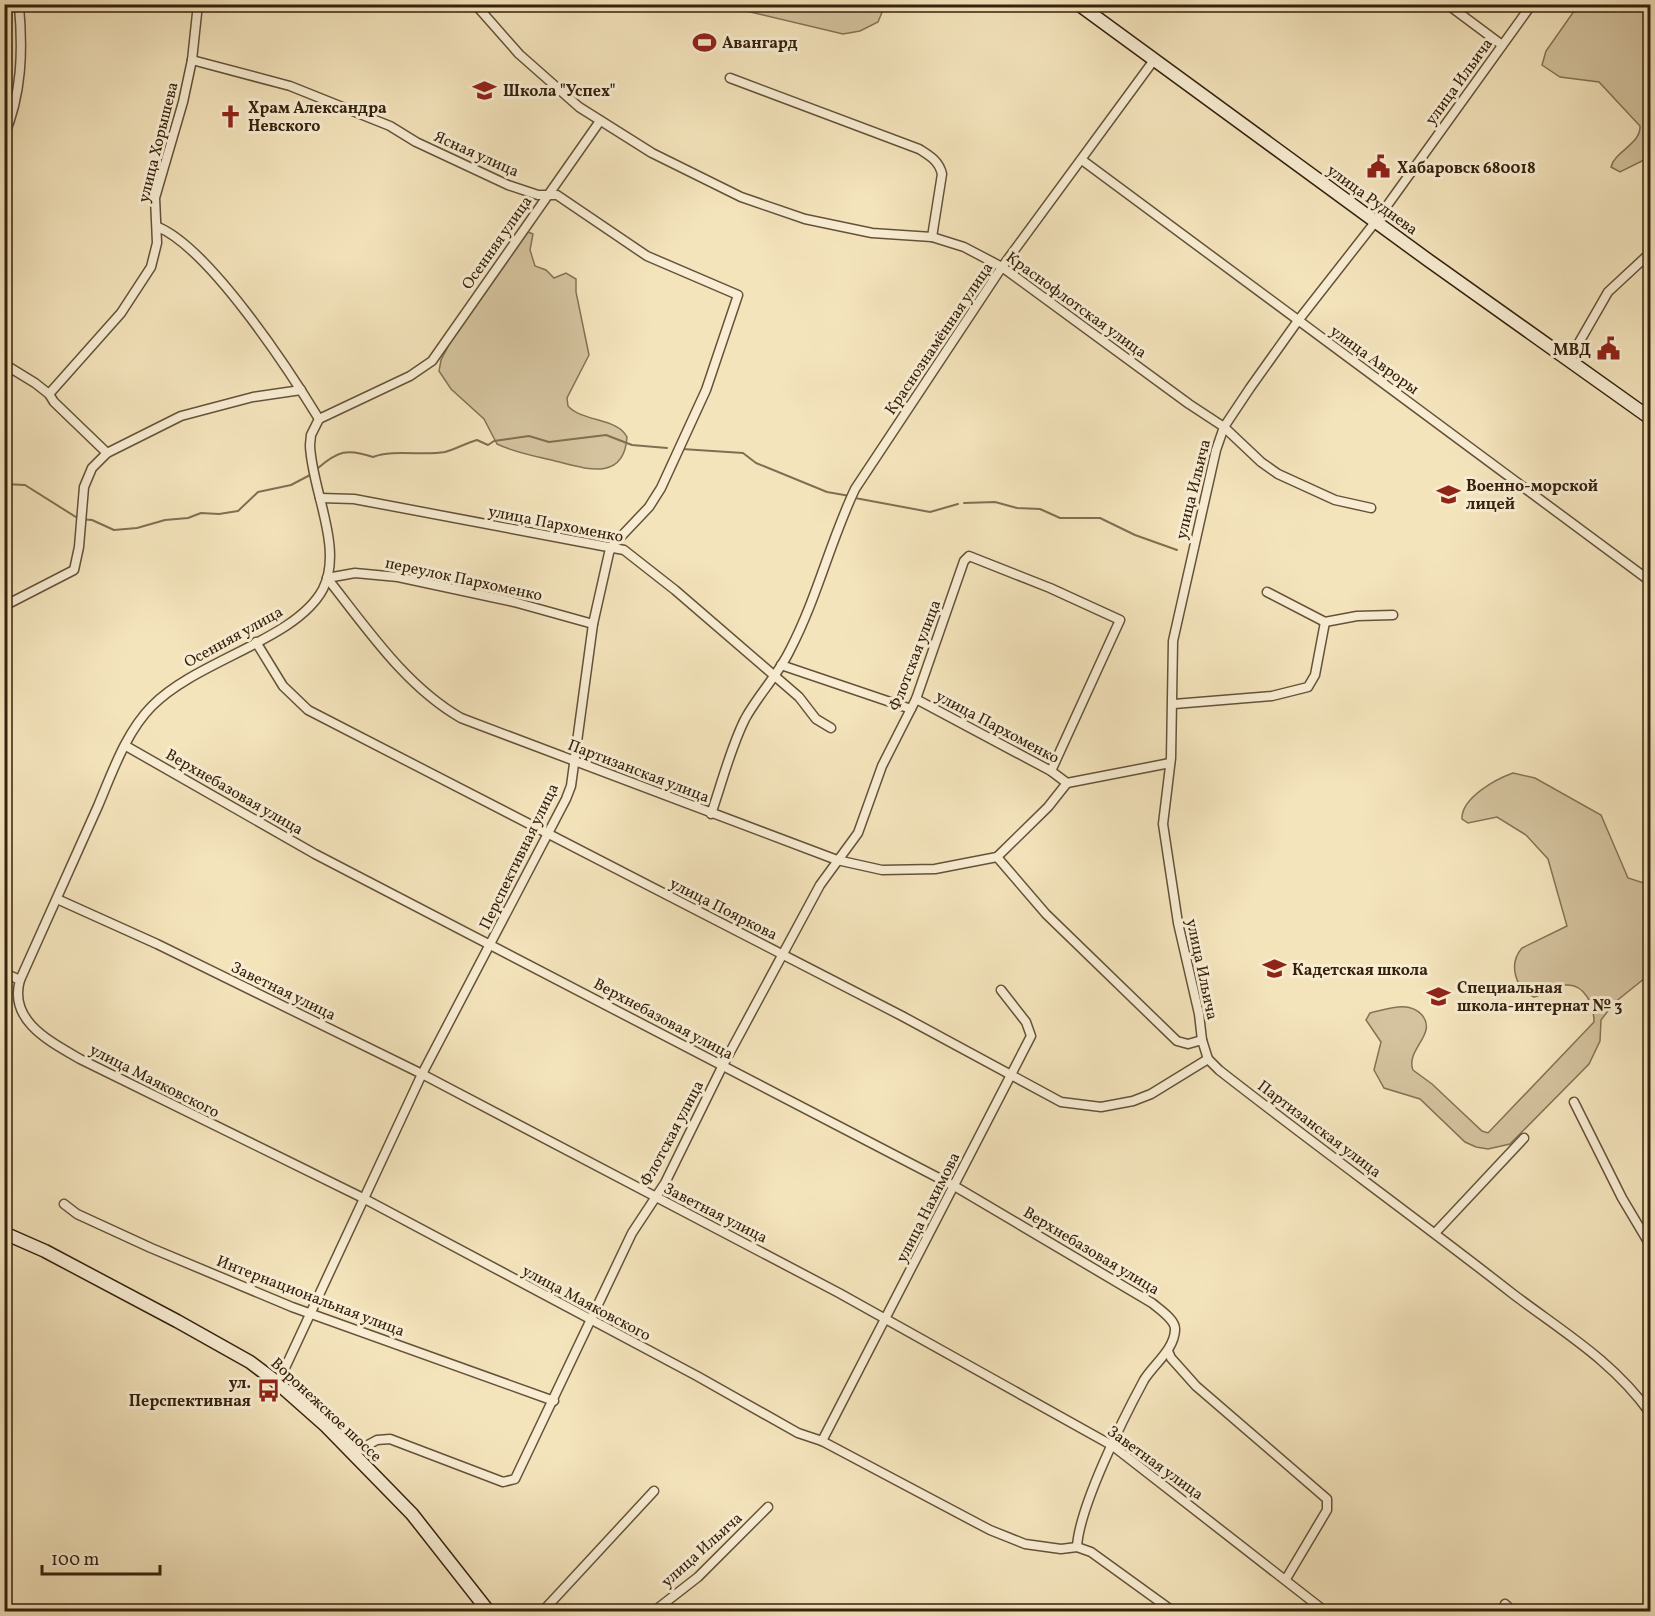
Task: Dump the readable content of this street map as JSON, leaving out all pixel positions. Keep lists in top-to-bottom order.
{
  "streets": {
    "main road": ["улица Руднева", "Воронежское шоссе"],
    "street": [
      "улица Ильича",
      "улица Хорышева",
      "Ясная улица",
      "Осенняя улица",
      "Краснофлотская улица",
      "Краснознамённая улица",
      "улица Авроры",
      "улица Пархоменко",
      "переулок Пархоменко",
      "Флотская улица",
      "Партизанская улица",
      "Верхнебазовая улица",
      "Перспективная улица",
      "улица Пояркова",
      "Заветная улица",
      "улица Маяковского",
      "улица Нахимова",
      "Интернациональная улица"
    ]
  },
  "crossings": [
    ["улица Ильича", "улица Руднева"],
    ["улица Ильича", "Краснофлотская улица"],
    ["улица Ильича", "улица Авроры"],
    ["улица Ильича", "улица Пархоменко"],
    ["улица Хорышева", "Ясная улица"],
    ["Ясная улица", "Осенняя улица"],
    ["Ясная улица", "Перспективная улица"],
    ["улица Руднева", "Краснознамённая улица"],
    ["Осенняя улица", "Краснофлотская улица"],
    ["Осенняя улица", "переулок Пархоменко"],
    ["Осенняя улица", "Партизанская улица"],
    ["Осенняя улица", "Верхнебазовая улица"],
    ["Осенняя улица", "улица Пояркова"],
    ["Осенняя улица", "Заветная улица"],
    ["Осенняя улица", "улица Маяковского"],
    ["Краснофлотская улица", "Краснознамённая улица"],
    ["Краснознамённая улица", "улица Авроры"],
    ["Краснознамённая улица", "улица Пархоменко"],
    ["улица Пархоменко", "Флотская улица"],
    ["улица Пархоменко", "Перспективная улица"],
    ["переулок Пархоменко", "Партизанская улица"],
    ["переулок Пархоменко", "Перспективная улица"],
    ["Флотская улица", "Партизанская улица"],
    ["Флотская улица", "Верхнебазовая улица"],
    ["Флотская улица", "улица Пояркова"],
    ["Флотская улица", "Заветная улица"],
    ["Флотская улица", "улица Маяковского"],
    ["Флотская улица", "Интернациональная улица"],
    ["Флотская улица", "Воронежское шоссе"],
    ["Партизанская улица", "Перспективная улица"],
    ["Партизанская улица", "улица Пояркова"],
    ["Верхнебазовая улица", "Перспективная улица"],
    ["Верхнебазовая улица", "улица Нахимова"],
    ["Перспективная улица", "улица Пояркова"],
    ["Перспективная улица", "Заветная улица"],
    ["Перспективная улица", "улица Маяковского"],
    ["Перспективная улица", "Интернациональная улица"],
    ["Перспективная улица", "Воронежское шоссе"],
    ["улица Пояркова", "улица Нахимова"],
    ["Заветная улица", "улица Нахимова"],
    ["улица Маяковского", "улица Нахимова"]
  ],
  "places": {
    "sports": ["Авангард"],
    "school or university": [
      "Школа \"Успех\"",
      "Военно-морской лицей",
      "Кадетская школа",
      "Специальная школа-интернат № 3"
    ],
    "church": ["Храм Александра Невского"],
    "public building": ["Хабаровск 680018", "МВД"],
    "bus stop": ["ул. Перспективная"]
  },
  "scale_bar": "100 m"
}
